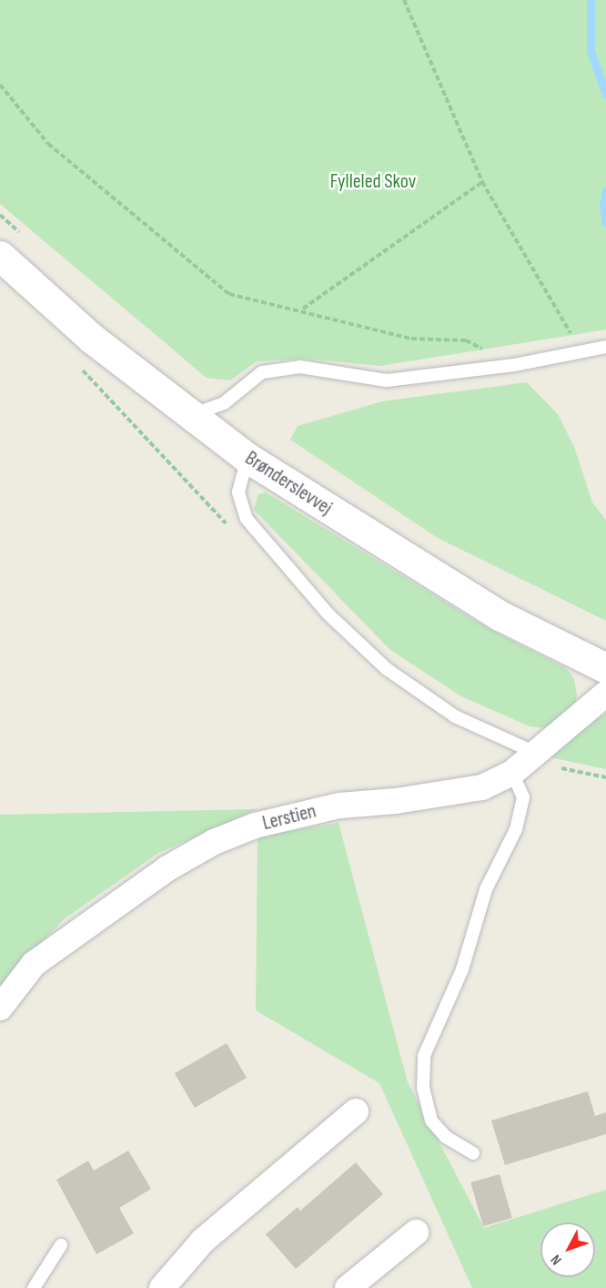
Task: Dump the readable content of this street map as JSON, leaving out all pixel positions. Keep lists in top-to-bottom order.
{
  "streets": {
    "main road": ["Brønderslevvej"],
    "street": ["Lerstien"]
  },
  "parks": ["Fylleled Skov"],
  "north": "bottom left"
}
